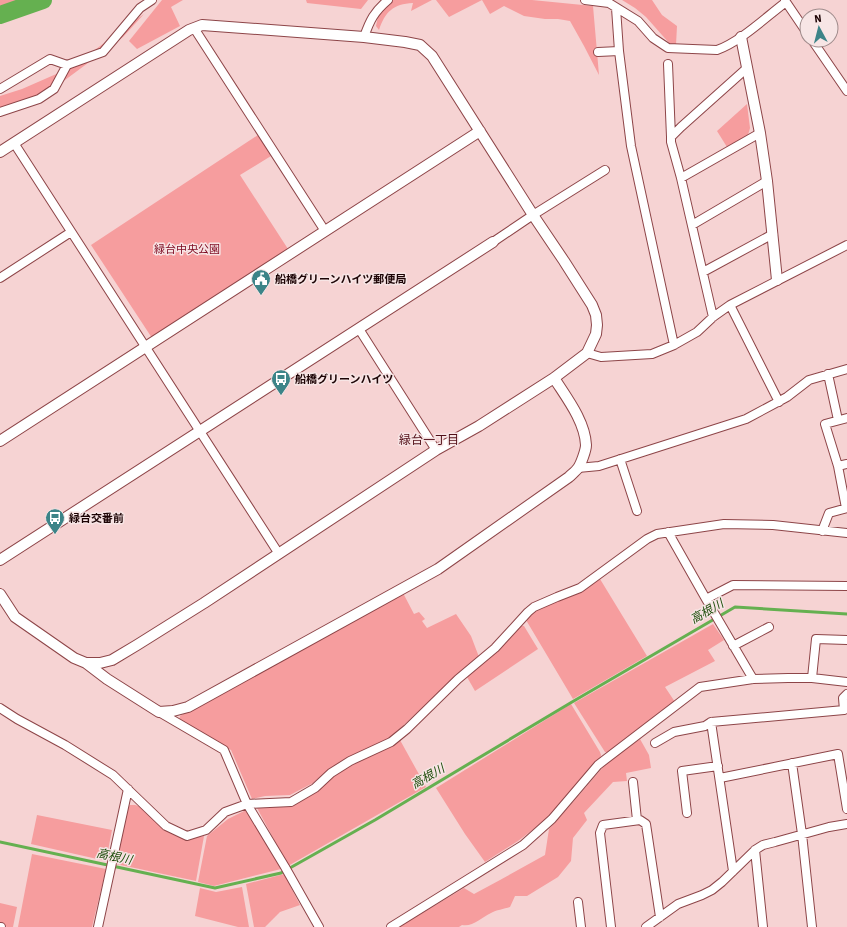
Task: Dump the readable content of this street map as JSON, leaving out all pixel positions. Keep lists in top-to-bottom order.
{
  "districts": ["緑台一丁目"],
  "water": ["高根川"],
  "parks": ["緑台中央公園"],
  "places": {
    "public building": ["船橋グリーンハイツ郵便局"],
    "bus stop": ["船橋グリーンハイツ", "緑台交番前"]
  },
  "north": "top"
}
